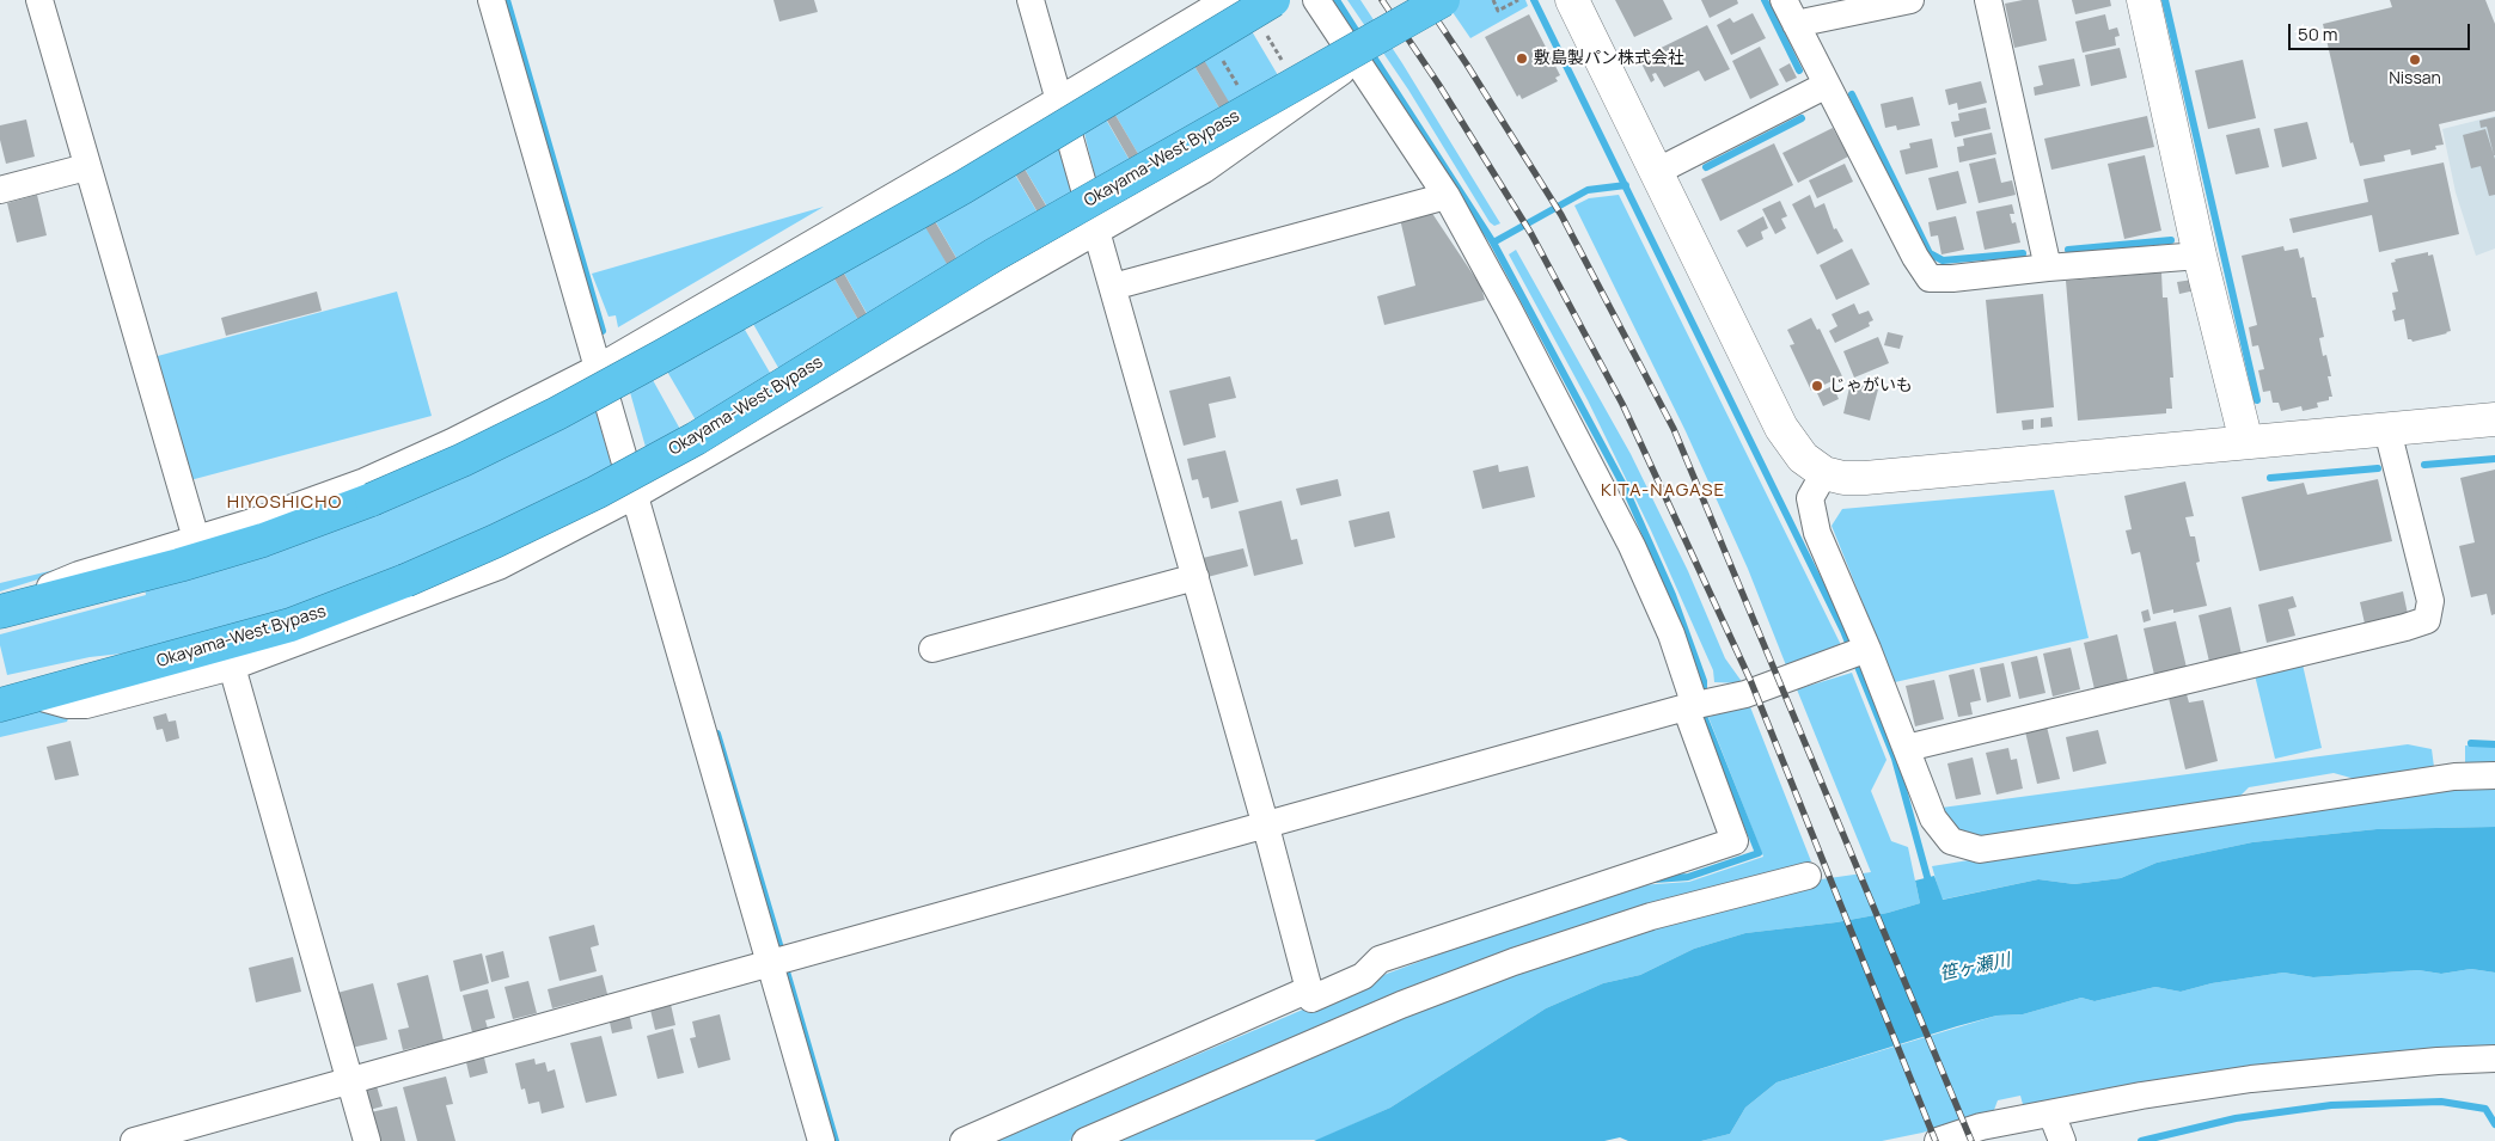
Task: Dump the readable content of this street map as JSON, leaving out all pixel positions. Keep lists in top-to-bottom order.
{
  "streets": {
    "highway": ["Okayama-West Bypass"]
  },
  "districts": ["KITA-NAGASE", "HIYOSHICHO"],
  "water": ["笹ヶ瀬川"],
  "places": ["敷島製パン株式会社", "Nissan", "じゃがいも"],
  "scale_bar": "50 m"
}
